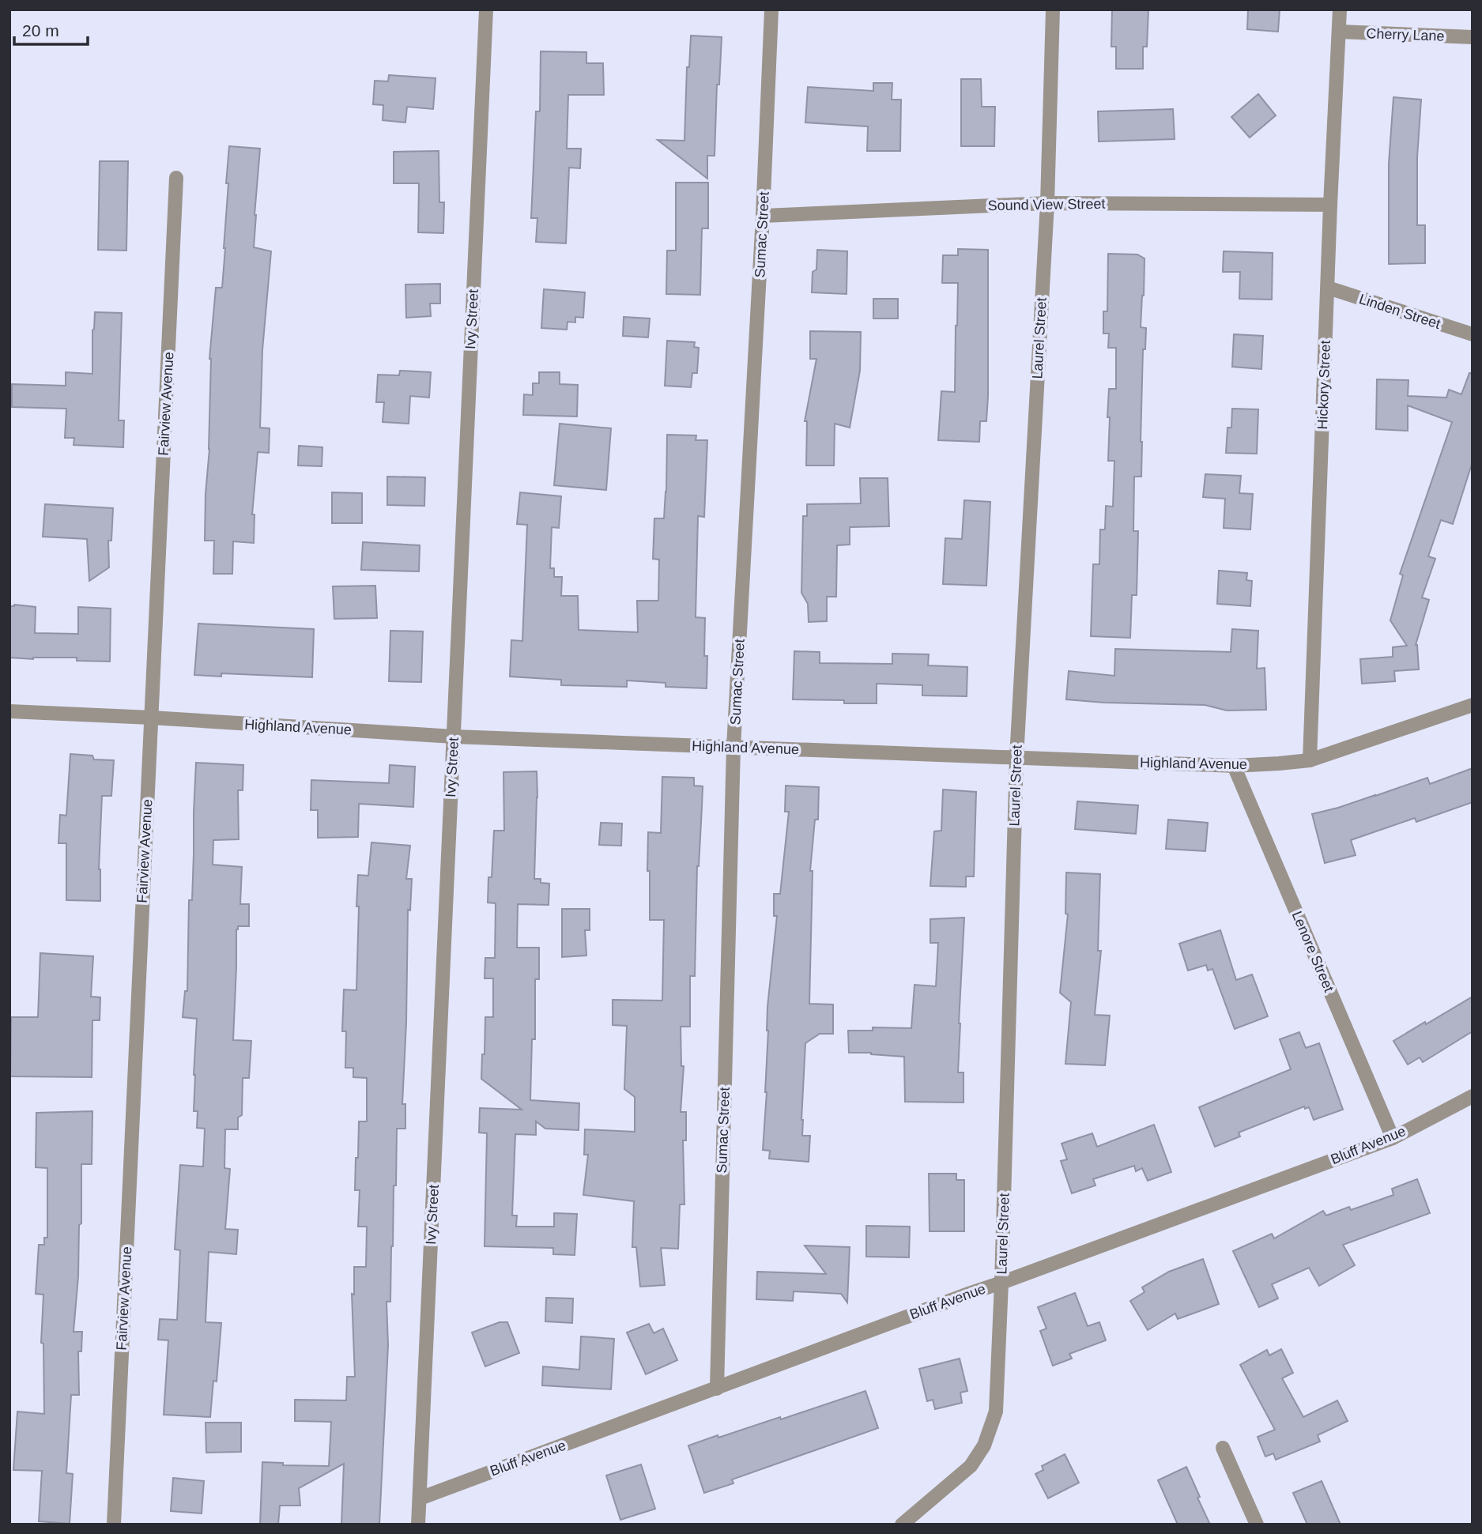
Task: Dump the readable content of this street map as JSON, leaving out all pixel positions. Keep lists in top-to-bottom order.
{
  "streets": {
    "street": [
      "Cherry Lane",
      "Sound View Street",
      "Sumac Street",
      "Linden Street",
      "Ivy Street",
      "Laurel Street",
      "Hickory Street",
      "Fairview Avenue",
      "Highland Avenue",
      "Lenore Street",
      "Bluff Avenue"
    ]
  },
  "crossings": [
    ["Cherry Lane", "Hickory Street"],
    ["Sound View Street", "Sumac Street"],
    ["Sound View Street", "Laurel Street"],
    ["Sound View Street", "Hickory Street"],
    ["Sumac Street", "Highland Avenue"],
    ["Sumac Street", "Bluff Avenue"],
    ["Linden Street", "Hickory Street"],
    ["Ivy Street", "Highland Avenue"],
    ["Ivy Street", "Bluff Avenue"],
    ["Laurel Street", "Highland Avenue"],
    ["Laurel Street", "Bluff Avenue"],
    ["Hickory Street", "Highland Avenue"],
    ["Fairview Avenue", "Highland Avenue"],
    ["Highland Avenue", "Lenore Street"],
    ["Lenore Street", "Bluff Avenue"]
  ],
  "scale_bar": "20 m"
}
